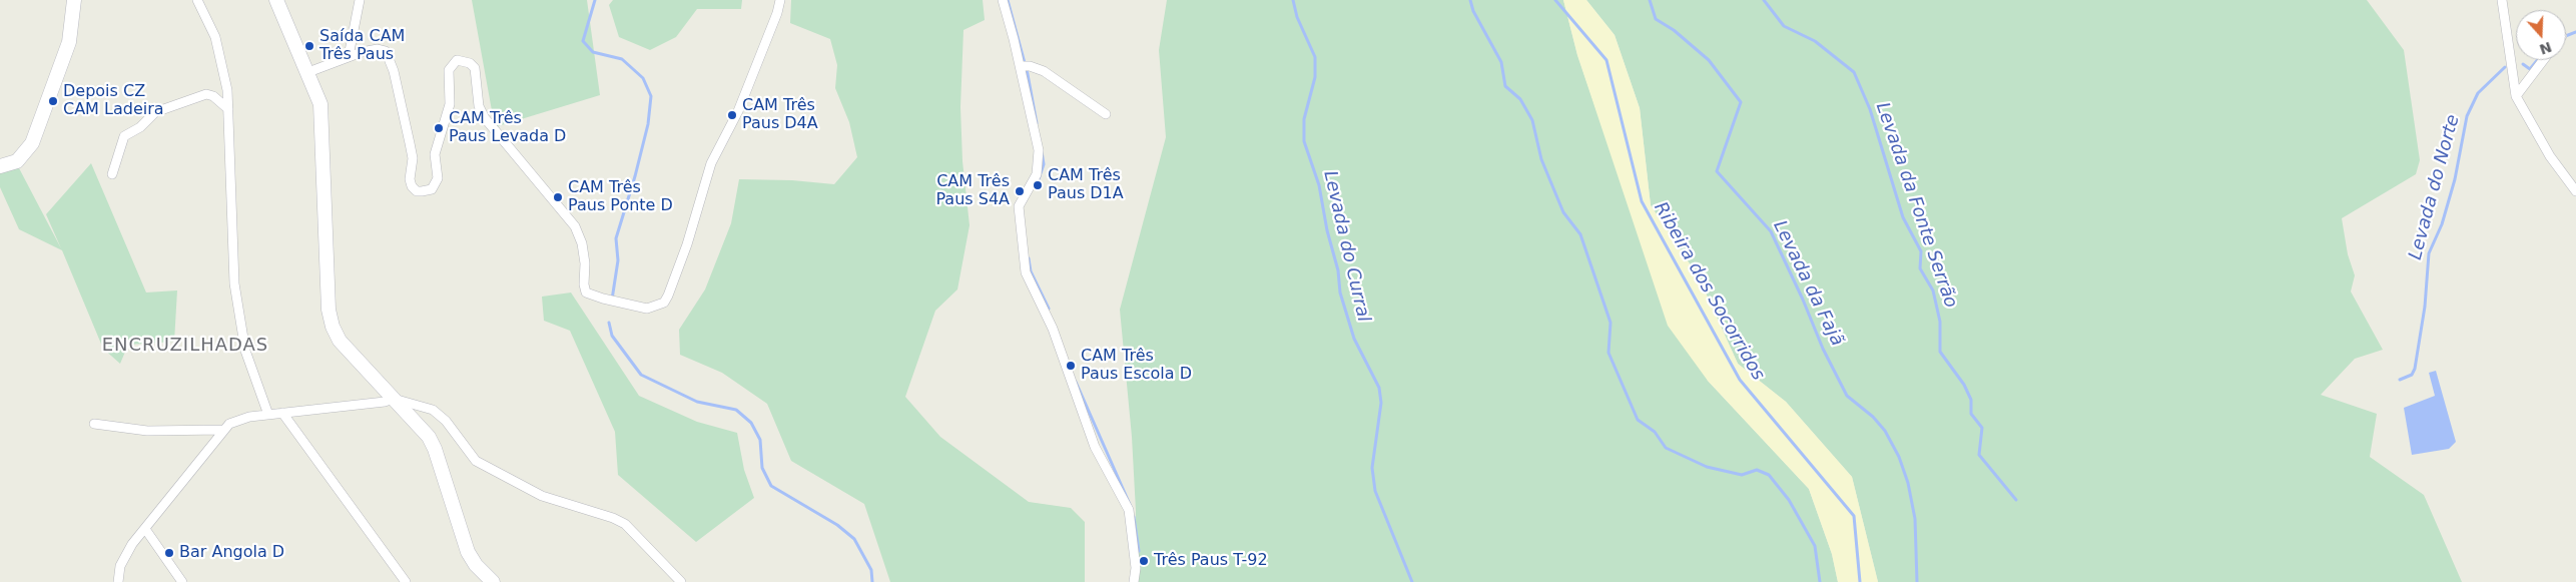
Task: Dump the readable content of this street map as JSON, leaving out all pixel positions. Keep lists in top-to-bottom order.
{
  "districts": ["ENCRUZILHADAS"],
  "water": [
    "Levada do Norte",
    "Levada da Fonte Serrão",
    "Levada do Curral",
    "Levada da Fajã",
    "Ribeira dos Socorridos"
  ],
  "places": [
    "Saída CAM Três Paus",
    "Depois CZ CAM Ladeira",
    "CAM Três Paus D4A",
    "CAM Três Paus Levada D",
    "CAM Três Paus D1A",
    "CAM Três Paus S4A",
    "CAM Três Paus Ponte D",
    "CAM Três Paus Escola D",
    "Bar Angola D",
    "Três Paus T-92"
  ],
  "north": "bottom"
}
